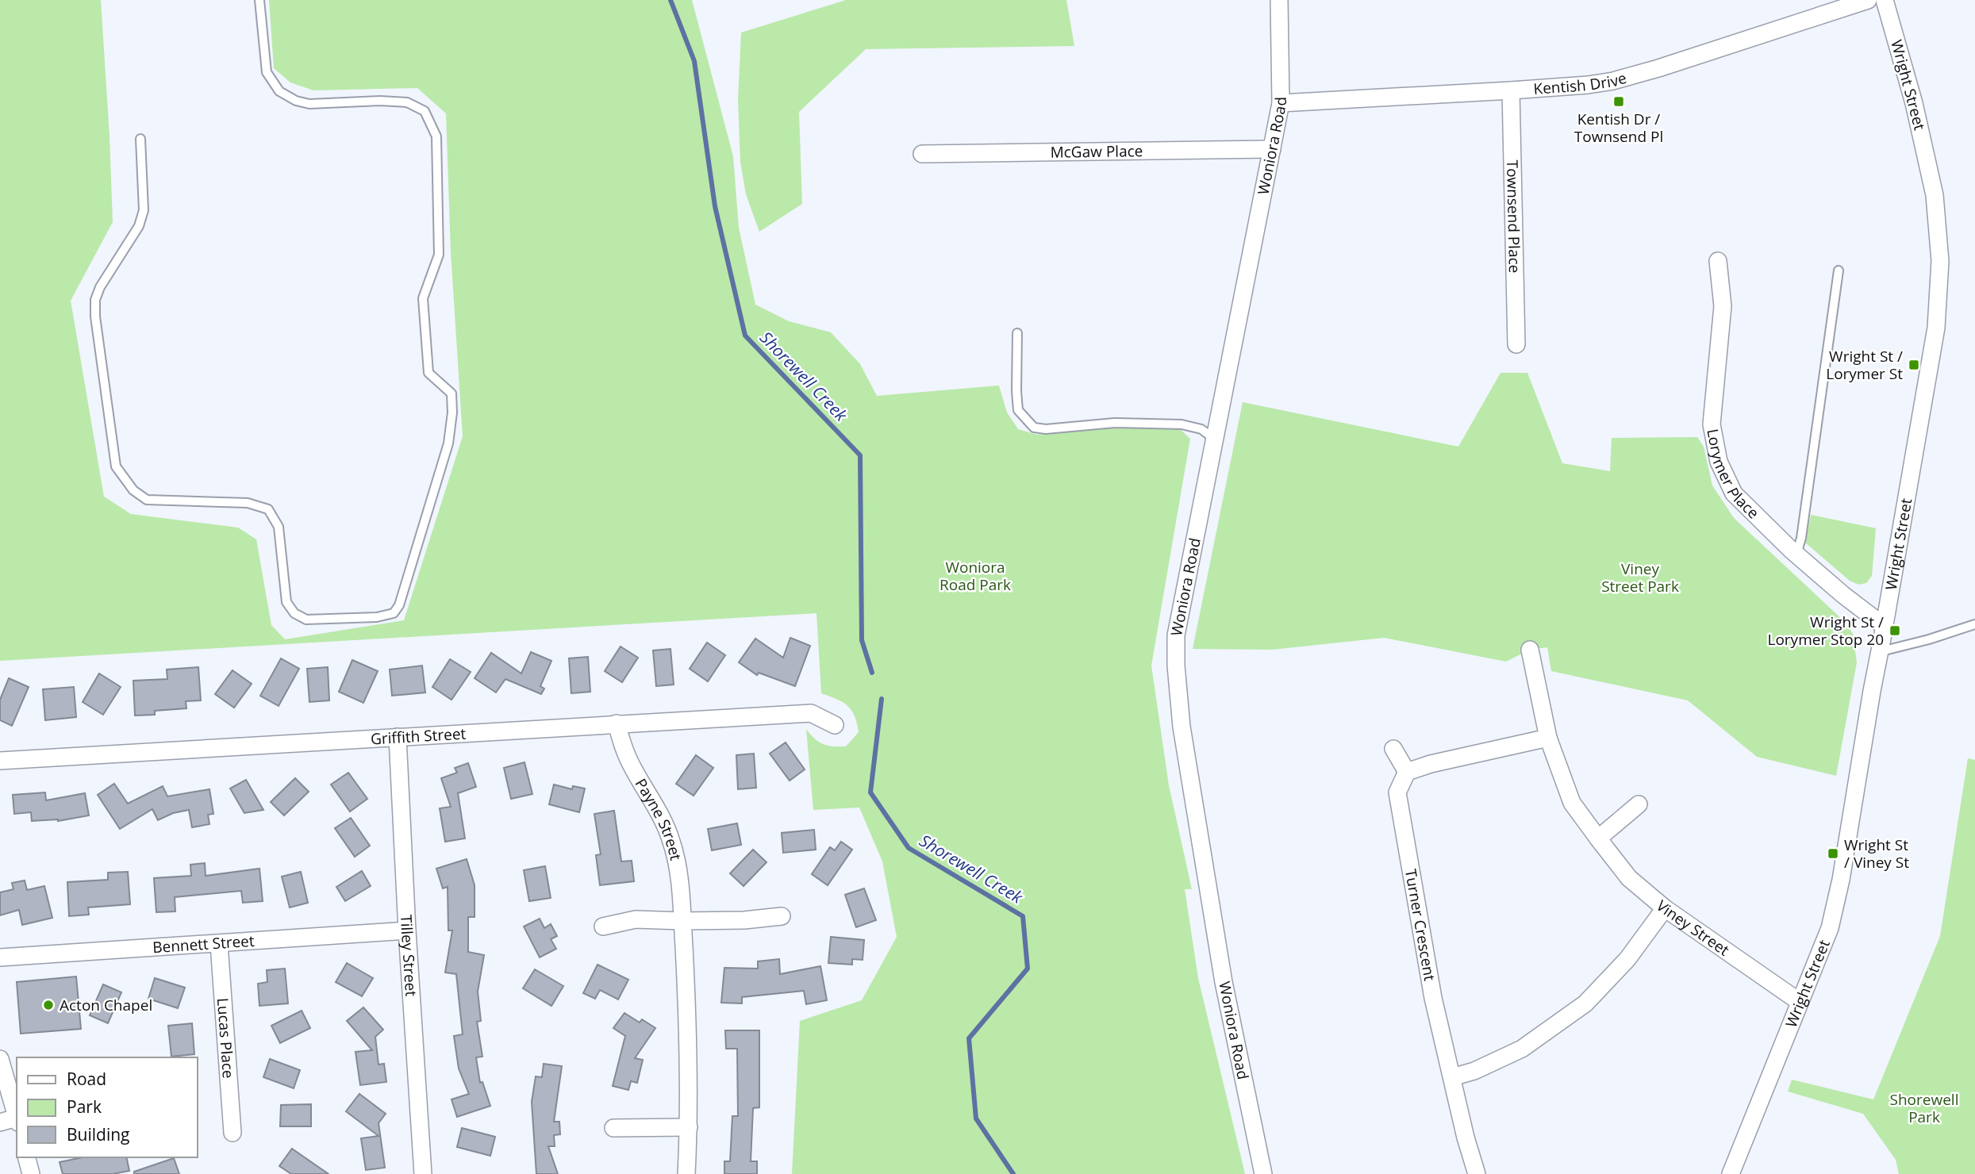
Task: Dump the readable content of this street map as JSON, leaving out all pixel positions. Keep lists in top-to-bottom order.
{
  "streets": {
    "street": [
      "Kentish Drive",
      "Wright Street",
      "Woniora Road",
      "McGaw Place",
      "Townsend Place",
      "Lorymer Place",
      "Griffith Street",
      "Payne Street",
      "Turner Crescent",
      "Viney Street",
      "Bennett Street",
      "Tilley Street",
      "Lucas Place"
    ]
  },
  "crossings": [
    ["Kentish Drive", "Woniora Road"],
    ["Kentish Drive", "Townsend Place"],
    ["Wright Street", "Lorymer Place"],
    ["Wright Street", "Viney Street"],
    ["Woniora Road", "McGaw Place"],
    ["Griffith Street", "Payne Street"],
    ["Griffith Street", "Tilley Street"],
    ["Bennett Street", "Tilley Street"],
    ["Bennett Street", "Lucas Place"]
  ],
  "water": ["Shorewell Creek"],
  "parks": ["Woniora Road Park", "Viney Street Park", "Shorewell Park"],
  "places": {
    "transit": [
      "Kentish Dr / Townsend Pl",
      "Wright St / Lorymer St",
      "Wright St / Lorymer Stop 20",
      "Wright St / Viney St"
    ],
    "other": ["Acton Chapel"]
  },
  "legend": ["Road", "Park", "Building"]
}
